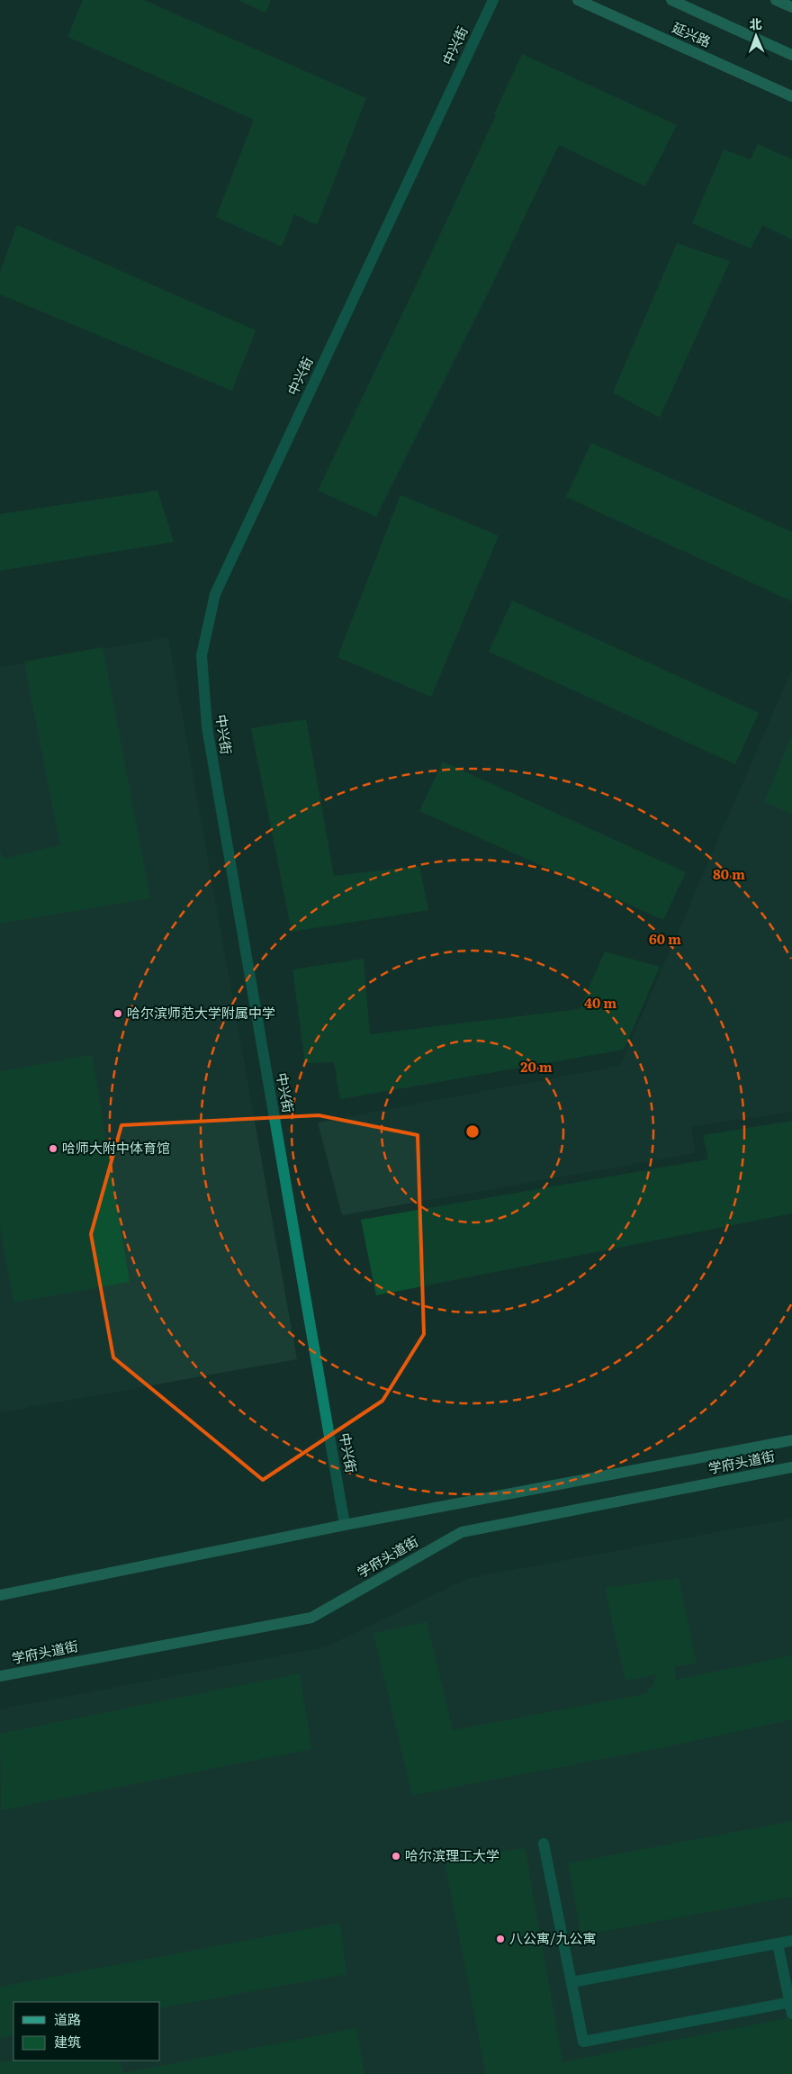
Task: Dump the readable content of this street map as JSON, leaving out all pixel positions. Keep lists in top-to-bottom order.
{
  "streets": {
    "main road": ["延兴路", "学府头道街"],
    "street": ["中兴街"]
  },
  "crossings": [
    ["中兴街", "学府头道街"]
  ],
  "places": [
    "哈尔滨师范大学附属中学",
    "哈师大附中体育馆",
    "哈尔滨理工大学",
    "八公寓/九公寓"
  ],
  "legend": ["道路", "建筑"],
  "north": "top",
  "rings": [
    "80 m",
    "60 m",
    "40 m",
    "20 m"
  ]
}
